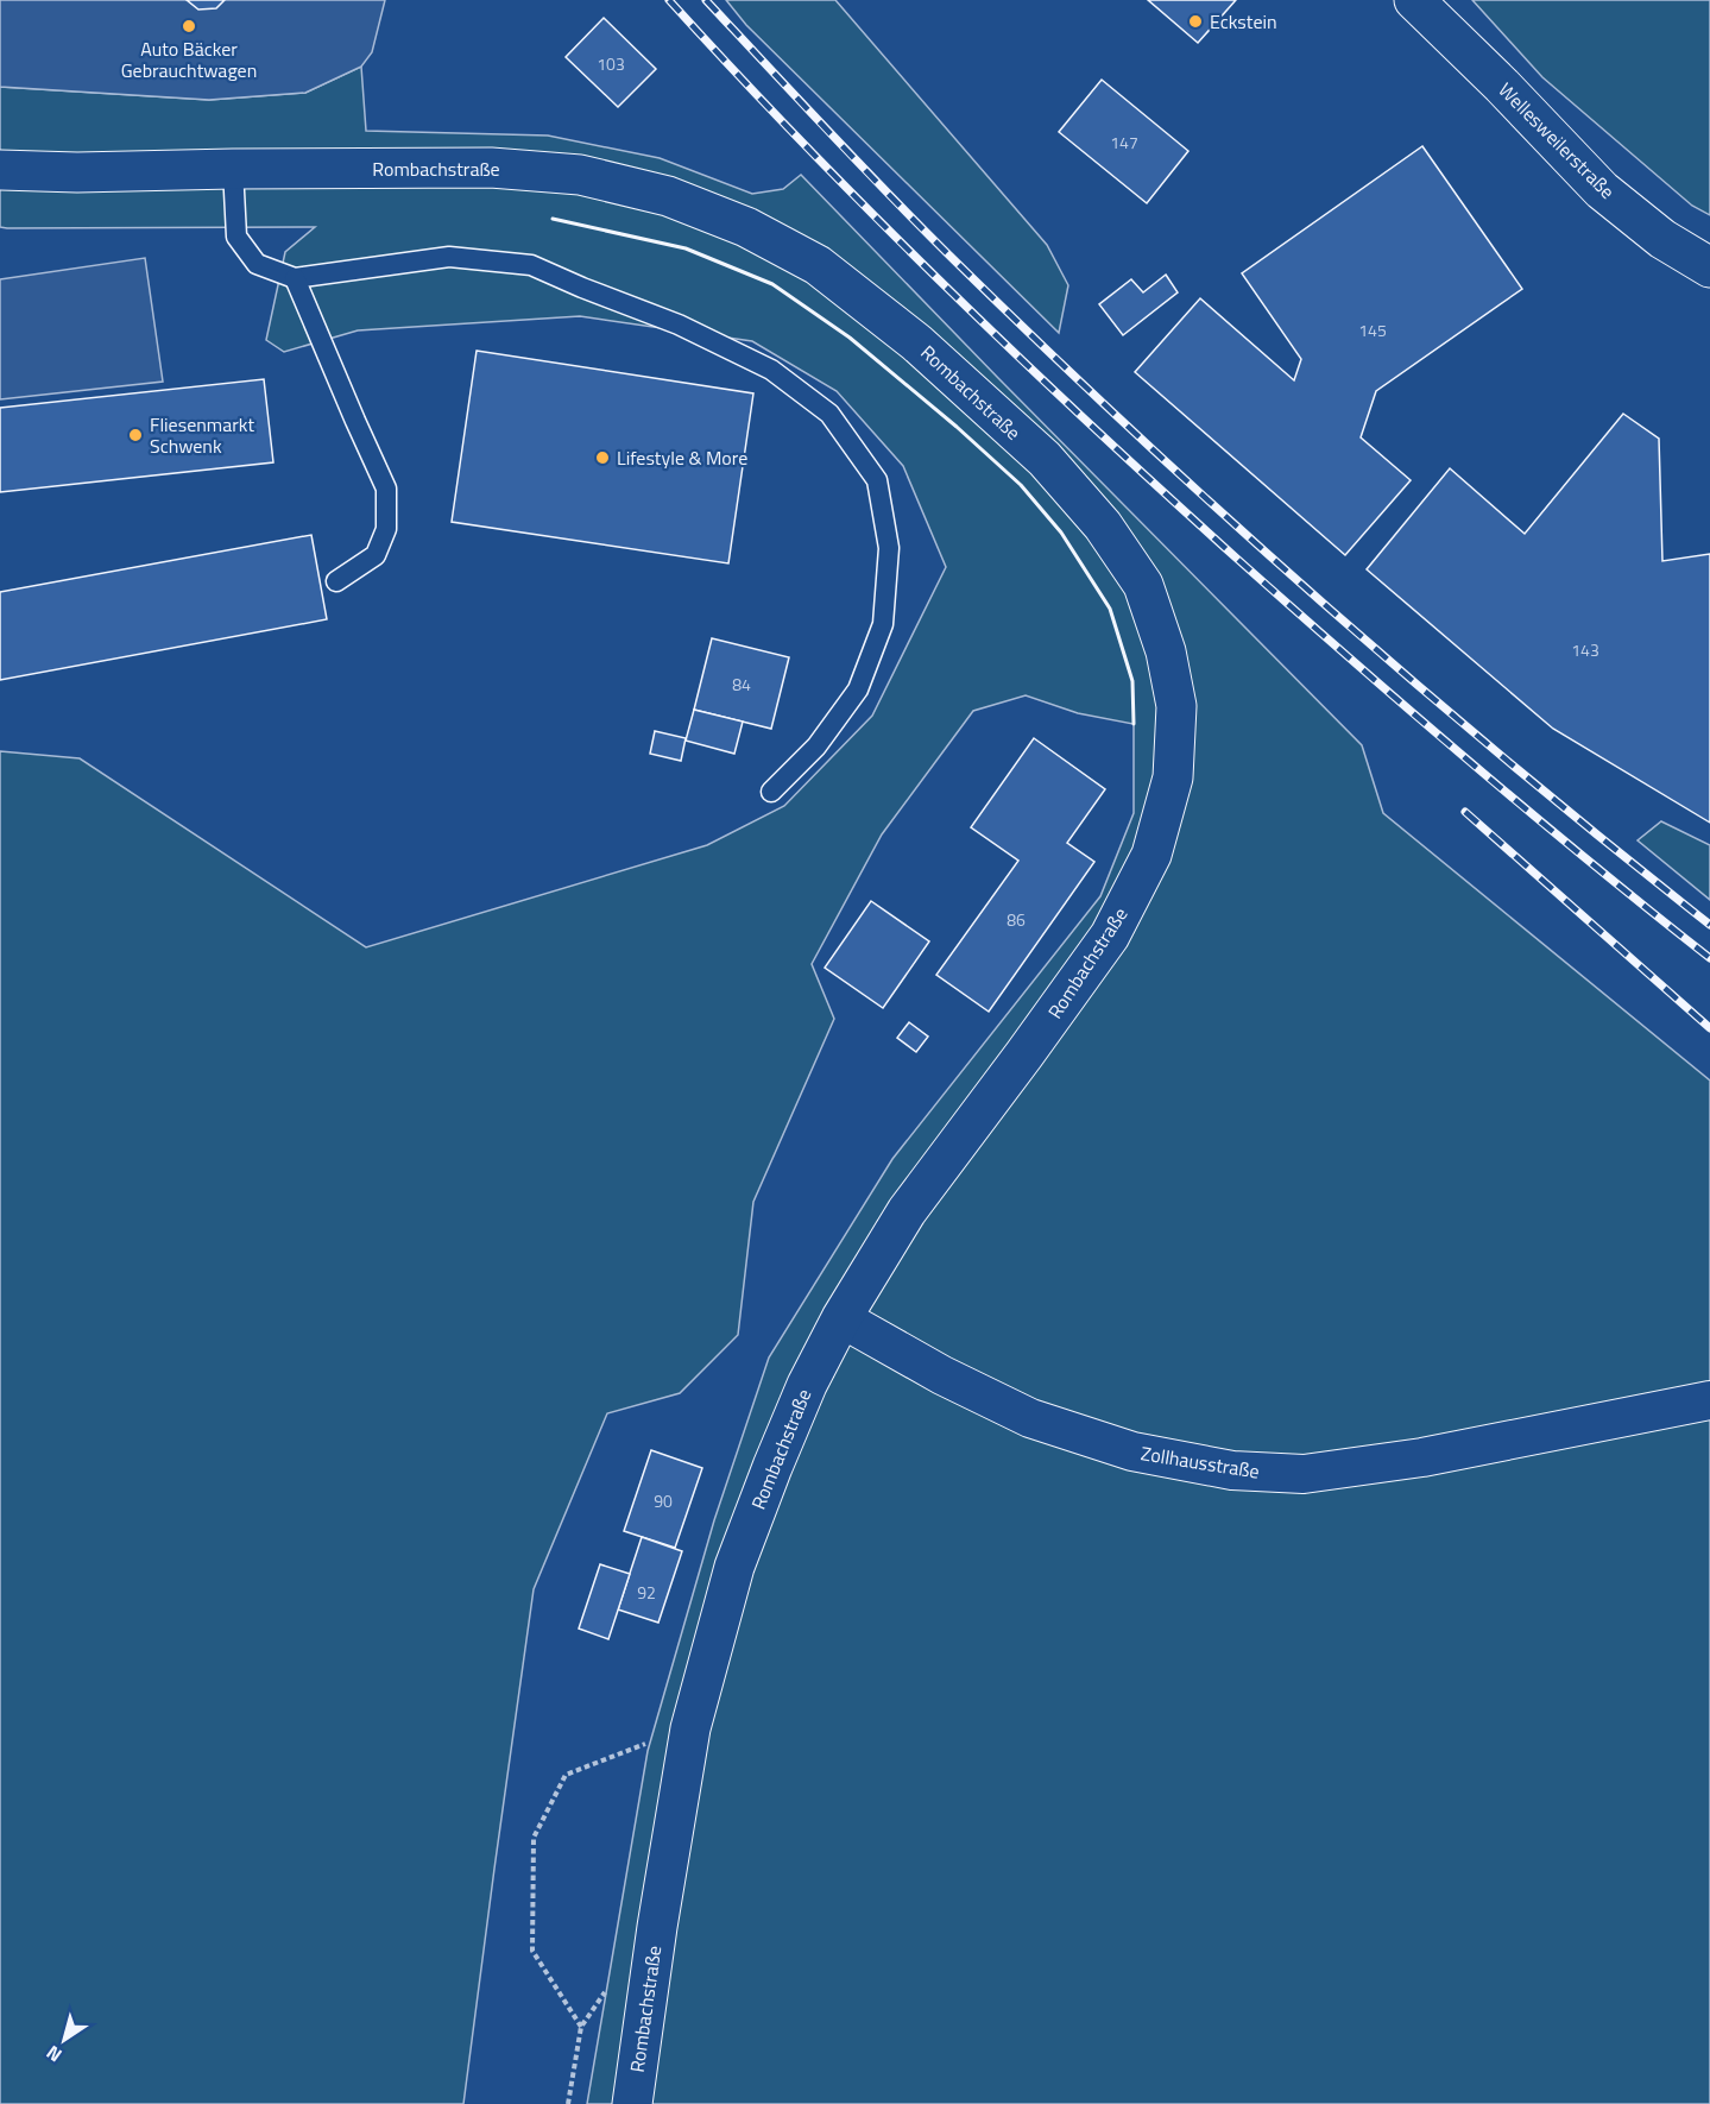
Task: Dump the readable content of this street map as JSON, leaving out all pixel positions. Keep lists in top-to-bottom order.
{
  "streets": {
    "main road": ["Wellesweilerstraße", "Rombachstraße"],
    "street": ["Zollhausstraße"]
  },
  "crossings": [
    ["Rombachstraße", "Zollhausstraße"]
  ],
  "places": [
    "Eckstein",
    "Auto Bäcker Gebrauchtwagen",
    "Fliesenmarkt Schwenk",
    "Lifestyle & More"
  ],
  "house_numbers": [
    "103",
    "147",
    "145",
    "143",
    "84",
    "86",
    "90",
    "92"
  ],
  "north": "bottom left"
}
